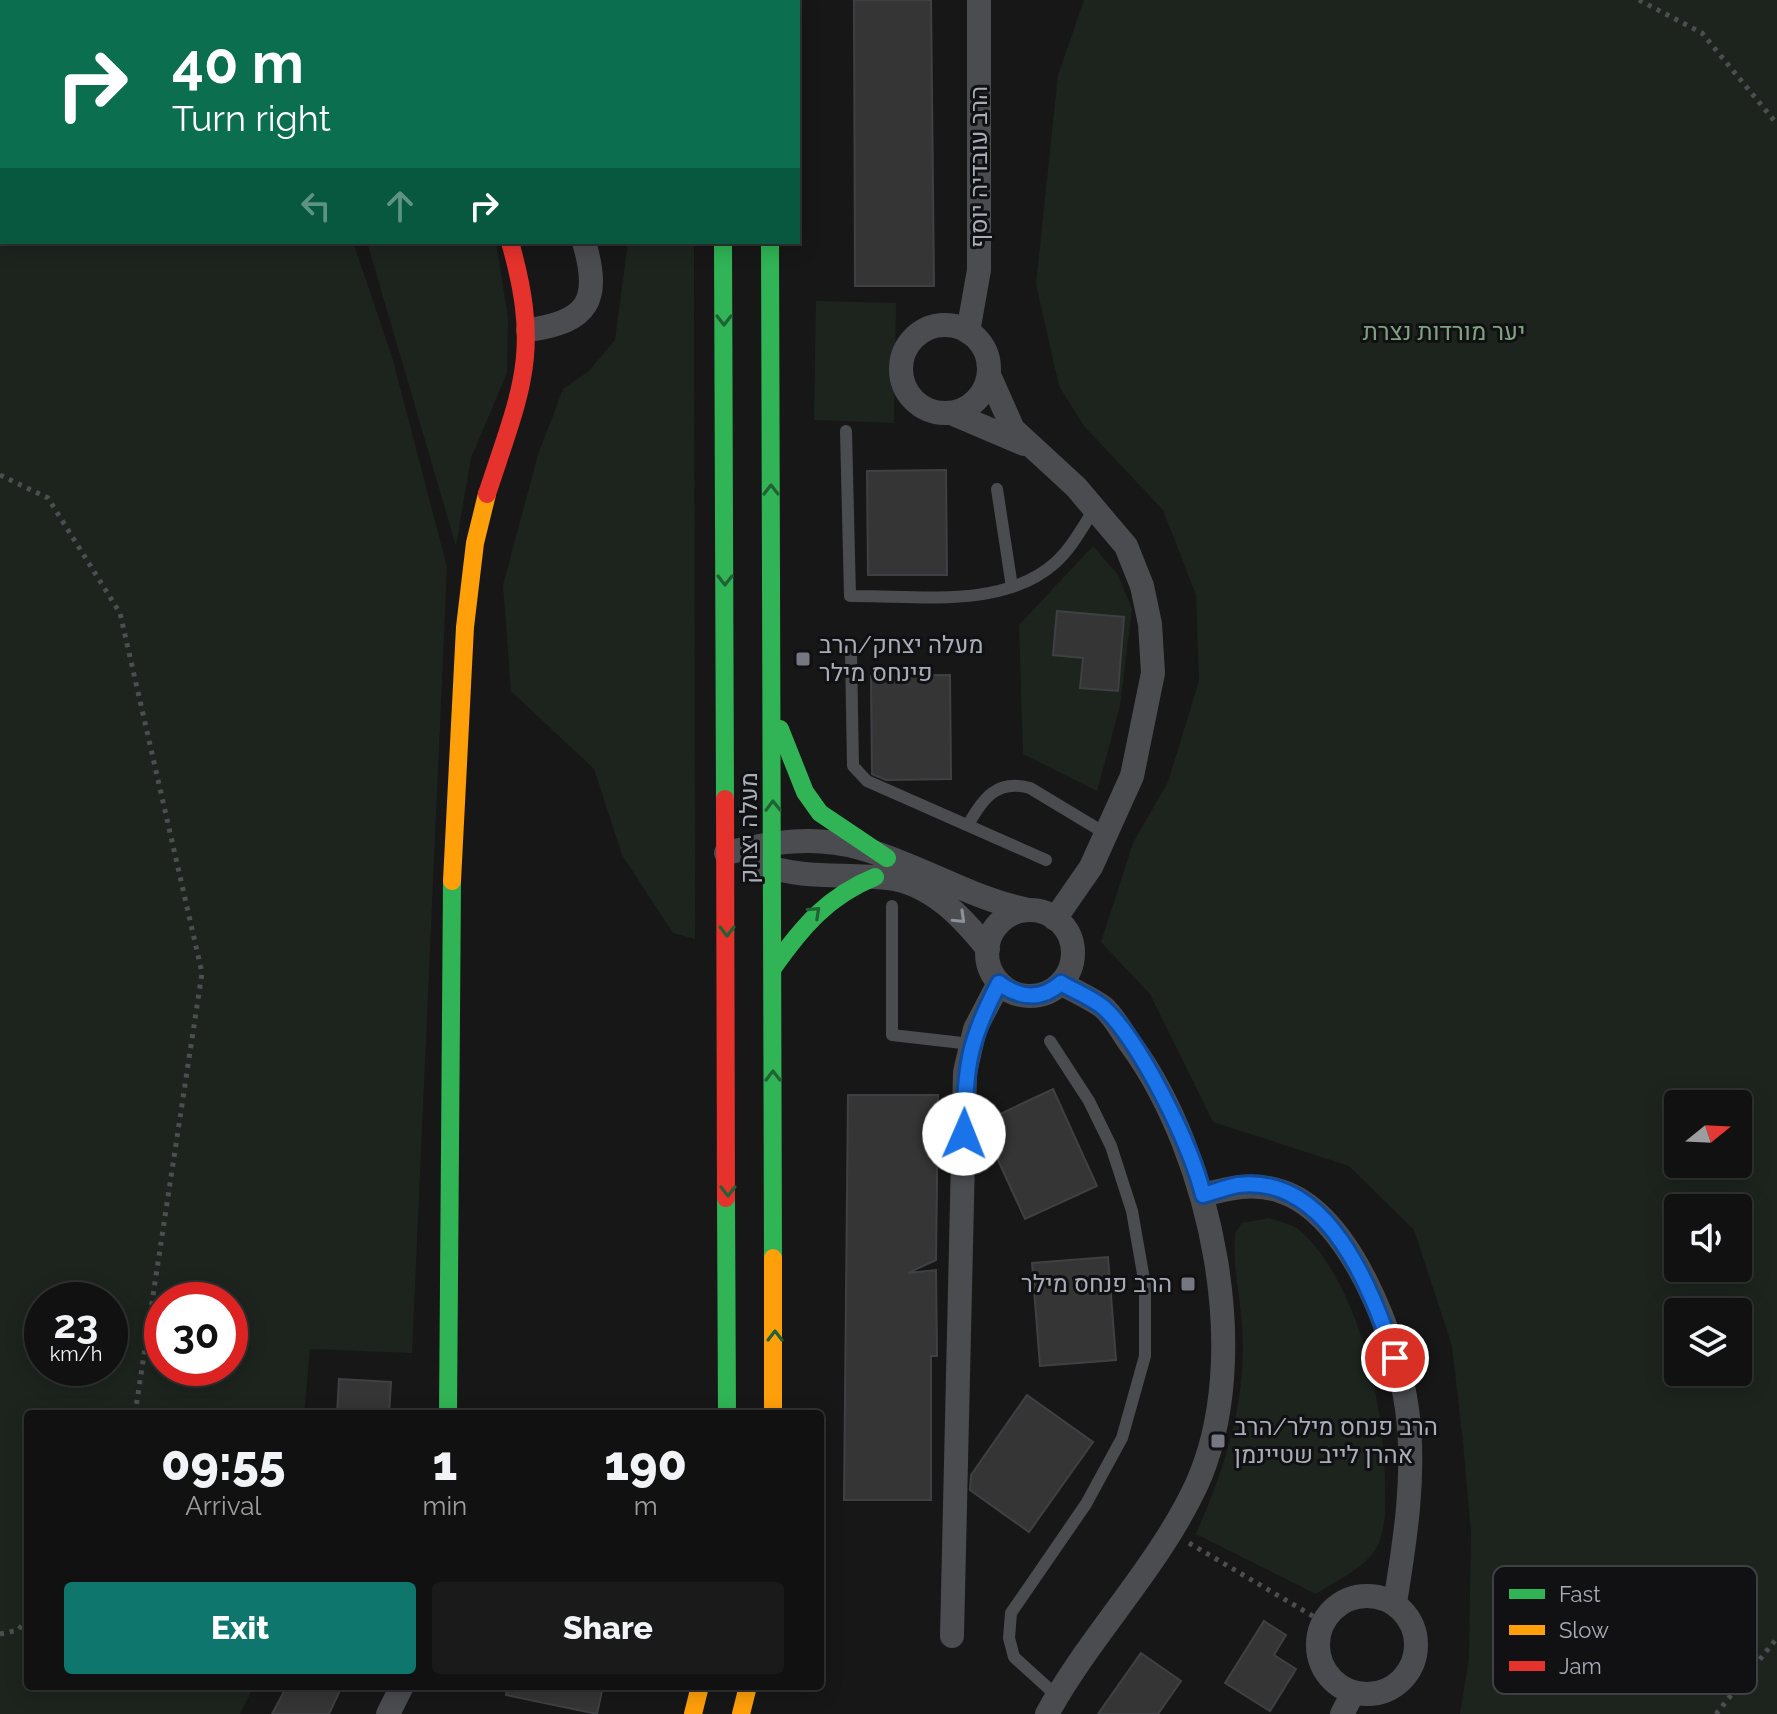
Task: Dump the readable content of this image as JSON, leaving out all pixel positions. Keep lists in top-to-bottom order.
{
  "streets": {
    "street": ["הרב עובדיה יוסף", "מעלה יצחק"]
  },
  "parks": ["יער מורדות נצרת"],
  "places": {
    "transit": ["מעלה יצחק/הרב פינחס מילר", "הרב פנחס מילר", "הרב פנחס מילר/הרב אהרן לייב שטיינמן"]
  },
  "legend": ["Fast", "Slow", "Jam"],
  "north": "right",
  "page": {
    "turn": ["40 m", "Turn right"],
    "speed": "23 km/h",
    "limit": "30",
    "eta": [
      "09:55",
      "Arrival",
      "1",
      "min",
      "190",
      "m"
    ],
    "buttons": ["Exit", "Share"]
  }
}
